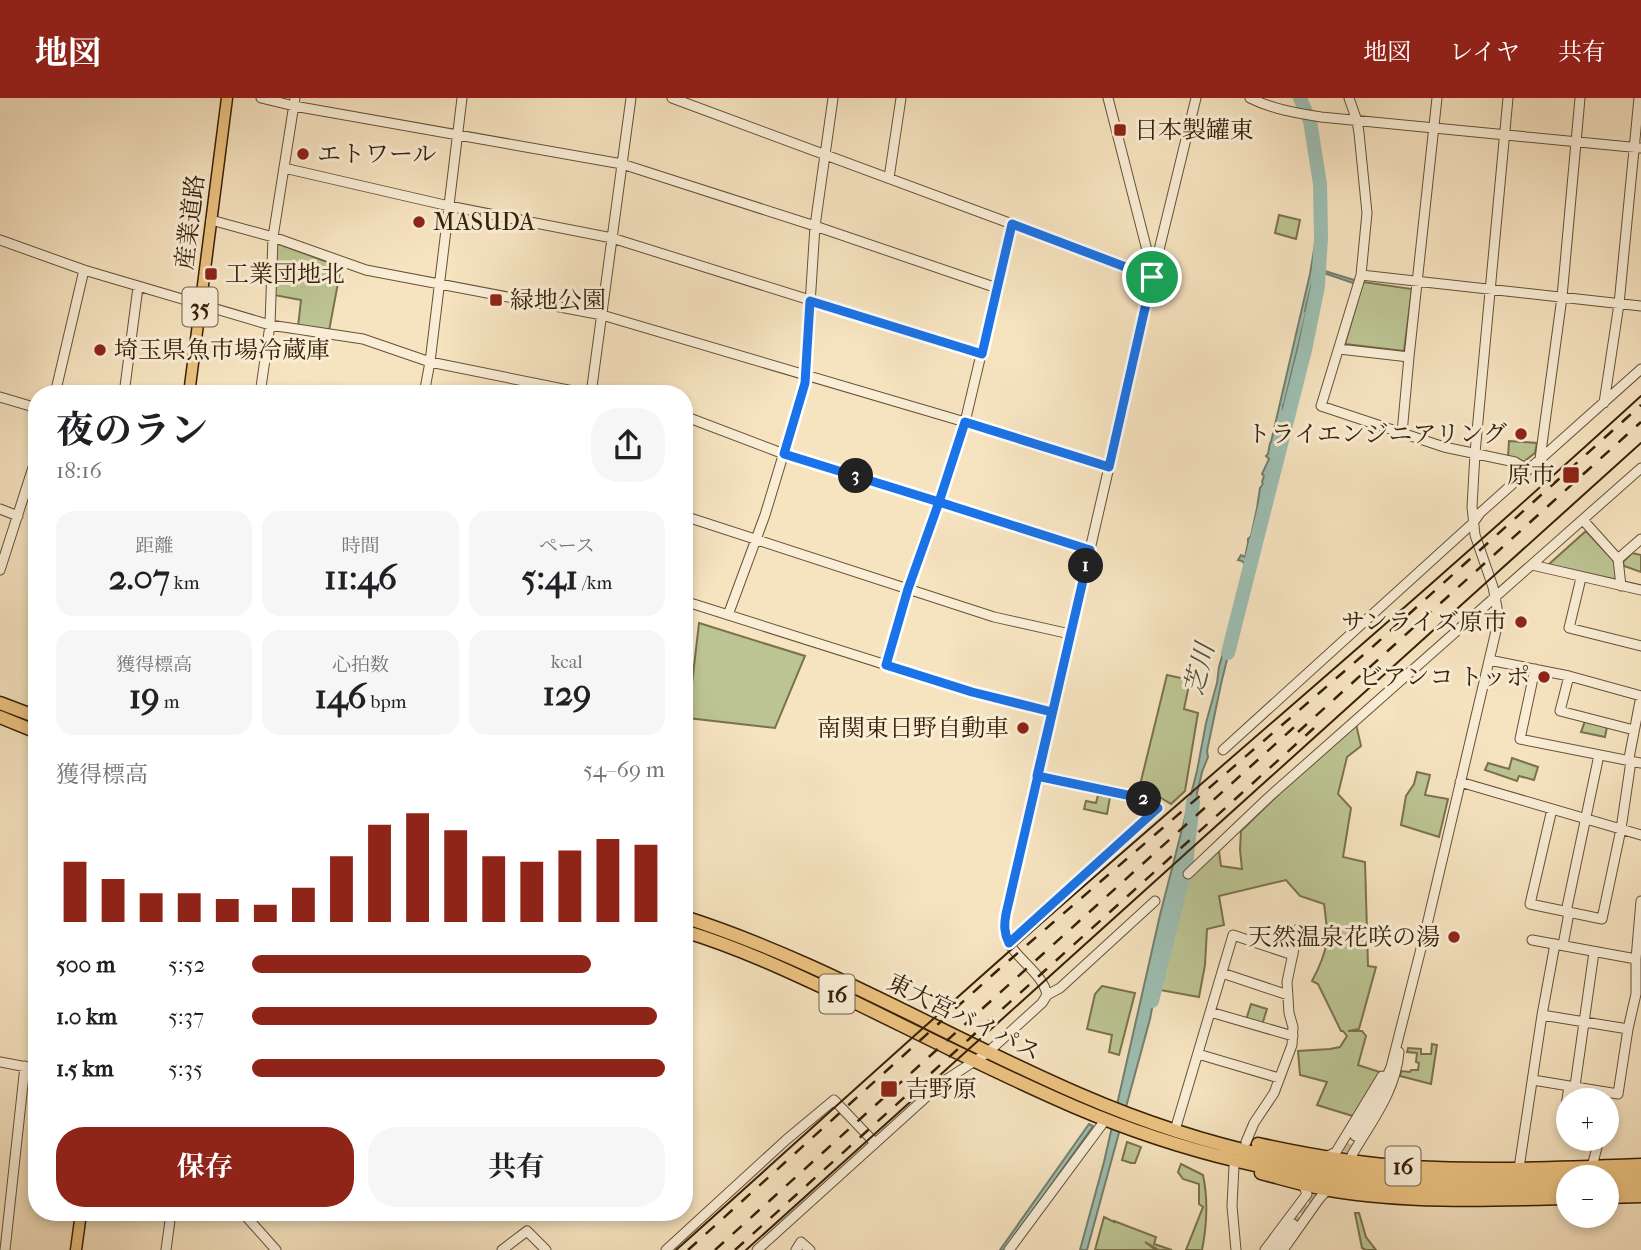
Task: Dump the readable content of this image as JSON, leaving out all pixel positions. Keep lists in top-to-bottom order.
{
  "streets": {
    "highway": ["16", "東大宮バイパス"],
    "main road": ["産業道路", "35"]
  },
  "water": ["芝川"],
  "places": {
    "transit": [
      "日本製罐東",
      "工業団地北",
      "緑地公園",
      "原市",
      "吉野原"
    ],
    "other": [
      "エトワール",
      "MASUDA",
      "埼玉県魚市場冷蔵庫",
      "トライエンジニアリング",
      "サンライズ原市",
      "ビアンコ トッポ",
      "南関東日野自動車",
      "天然温泉花咲の湯"
    ]
  },
  "page": {
    "header": "地図",
    "nav": ["地図", "レイヤ", "共有"],
    "heading": ["夜のラン", "18:16"],
    "pins": ["3", "1", "2"],
    "stats": [
      ["距離", "2.07 km"],
      ["時間", "11:46"],
      ["ペース", "5:41 /km"],
      ["獲得標高", "19 m"],
      ["心拍数", "146 bpm"],
      ["kcal", "129"]
    ],
    "chart": ["獲得標高", "54–69 m"],
    "list": [
      {
        "name": "500 m",
        "note": "5:52"
      },
      {
        "name": "1.0 km",
        "note": "5:37"
      },
      {
        "name": "1.5 km",
        "note": "5:35"
      }
    ],
    "map_buttons": ["+", "−"],
    "buttons": ["保存", "共有"]
  }
}
